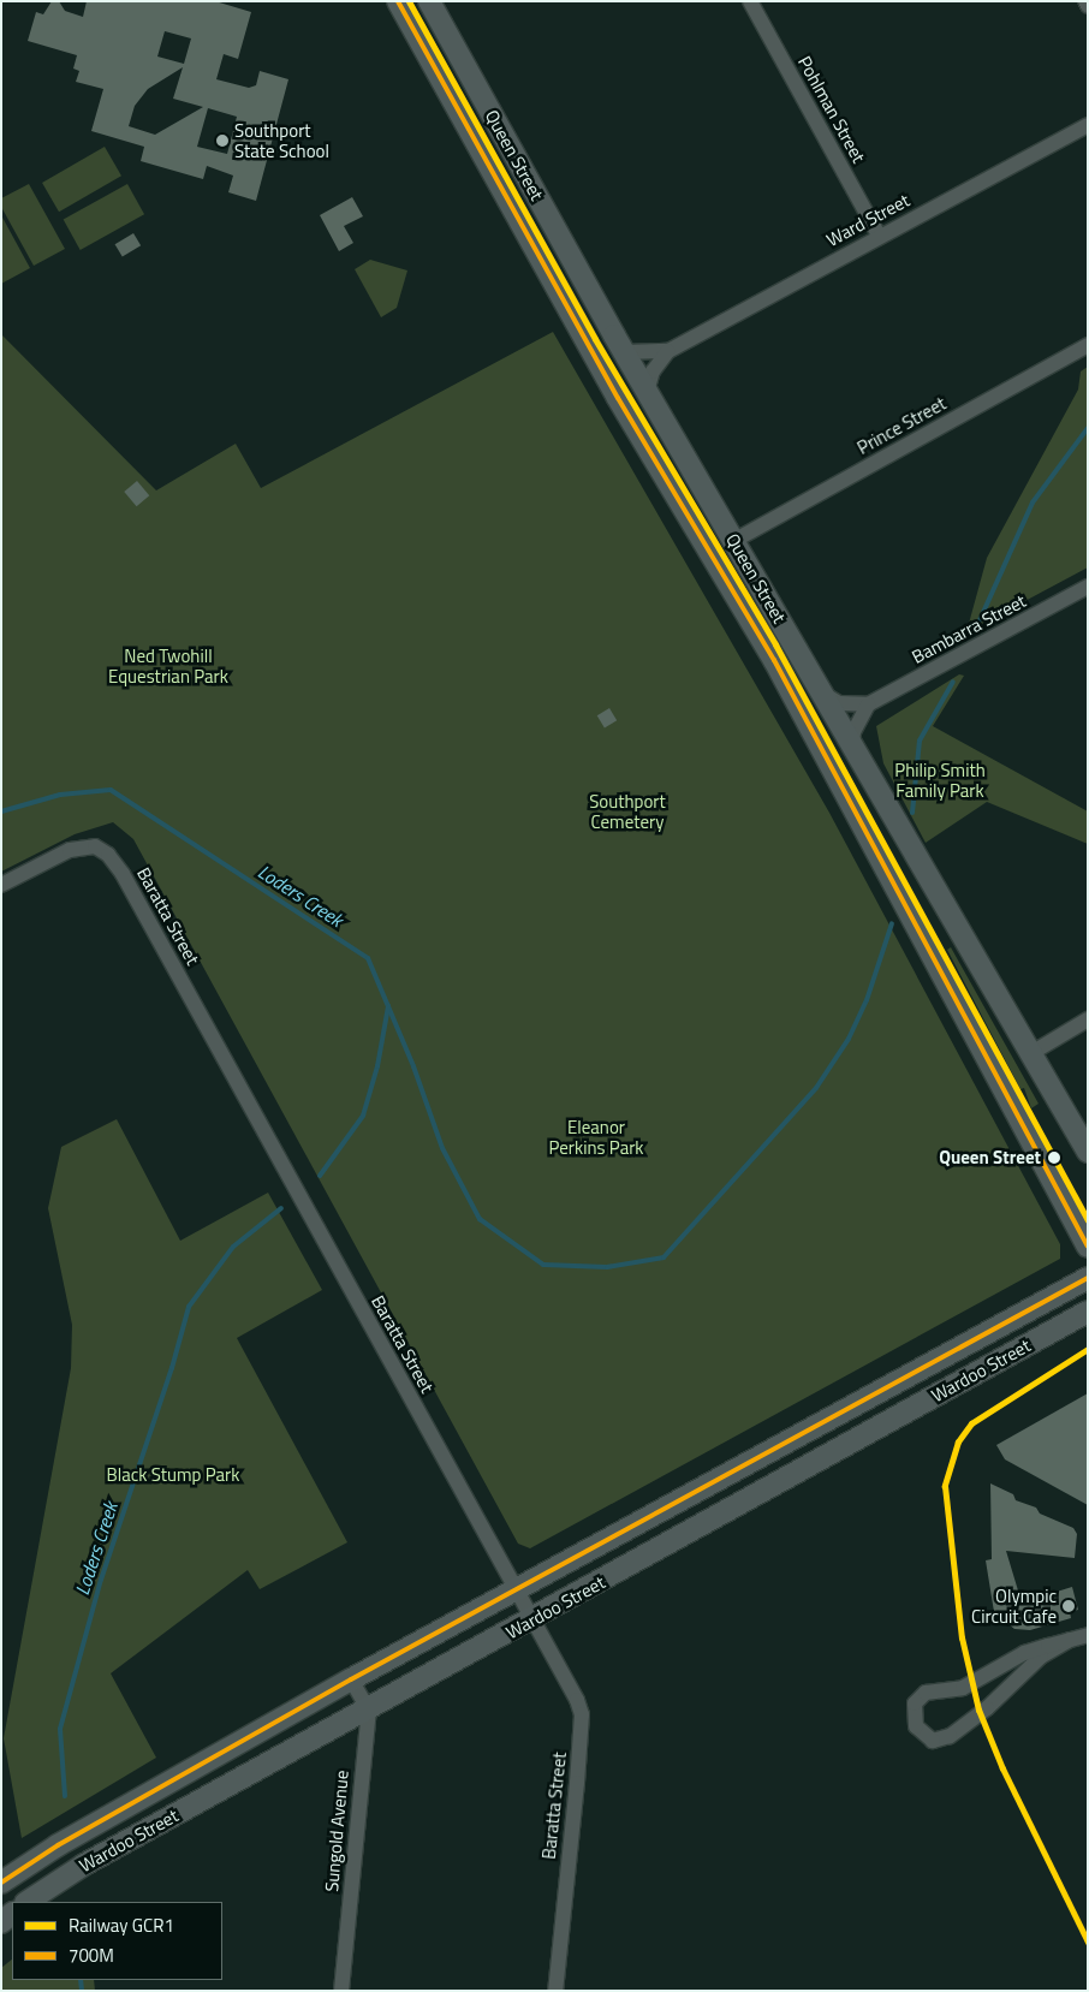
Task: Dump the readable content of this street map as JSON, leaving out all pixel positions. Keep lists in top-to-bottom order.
{
  "streets": {
    "street": [
      "Pohlman Street",
      "Queen Street",
      "Ward Street",
      "Prince Street",
      "Bambarra Street",
      "Baratta Street",
      "Wardoo Street",
      "Sungold Avenue"
    ]
  },
  "crossings": [
    ["Pohlman Street", "Ward Street"],
    ["Queen Street", "Ward Street"],
    ["Queen Street", "Prince Street"],
    ["Baratta Street", "Wardoo Street"],
    ["Wardoo Street", "Sungold Avenue"]
  ],
  "water": ["Loders Creek"],
  "parks": [
    "Ned Twohill Equestrian Park",
    "Philip Smith Family Park",
    "Southport Cemetery",
    "Eleanor Perkins Park",
    "Black Stump Park"
  ],
  "places": ["Southport State School", "Queen Street", "Olympic Circuit Cafe"],
  "lines": ["rail line GCR1", "transit line 700M"],
  "legend": ["Railway GCR1", "700M"]
}
